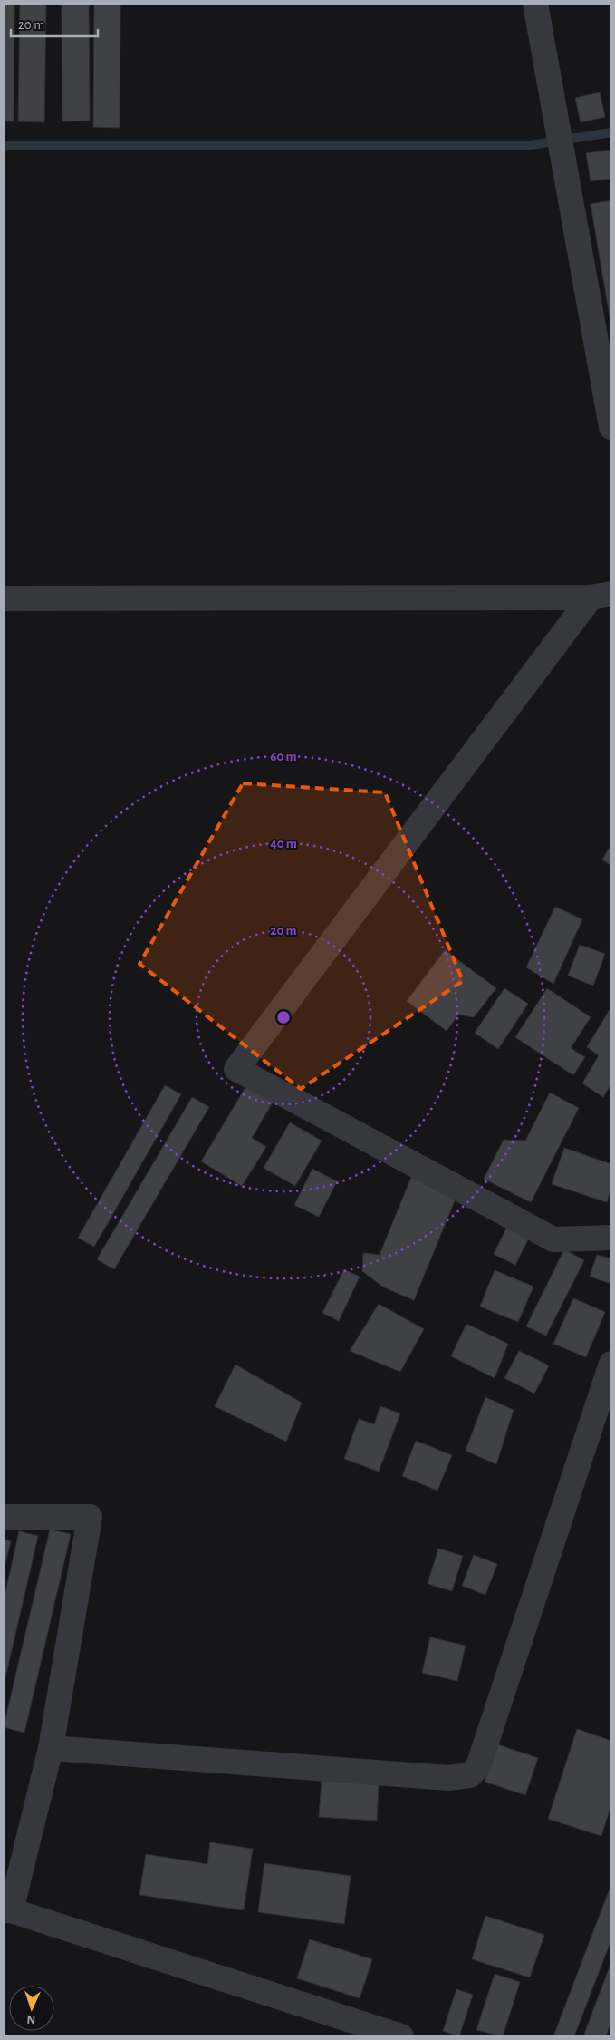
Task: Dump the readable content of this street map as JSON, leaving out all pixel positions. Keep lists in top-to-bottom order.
{
  "scale_bar": "20 m",
  "north": "bottom",
  "rings": ["60 m", "40 m", "20 m"]
}
